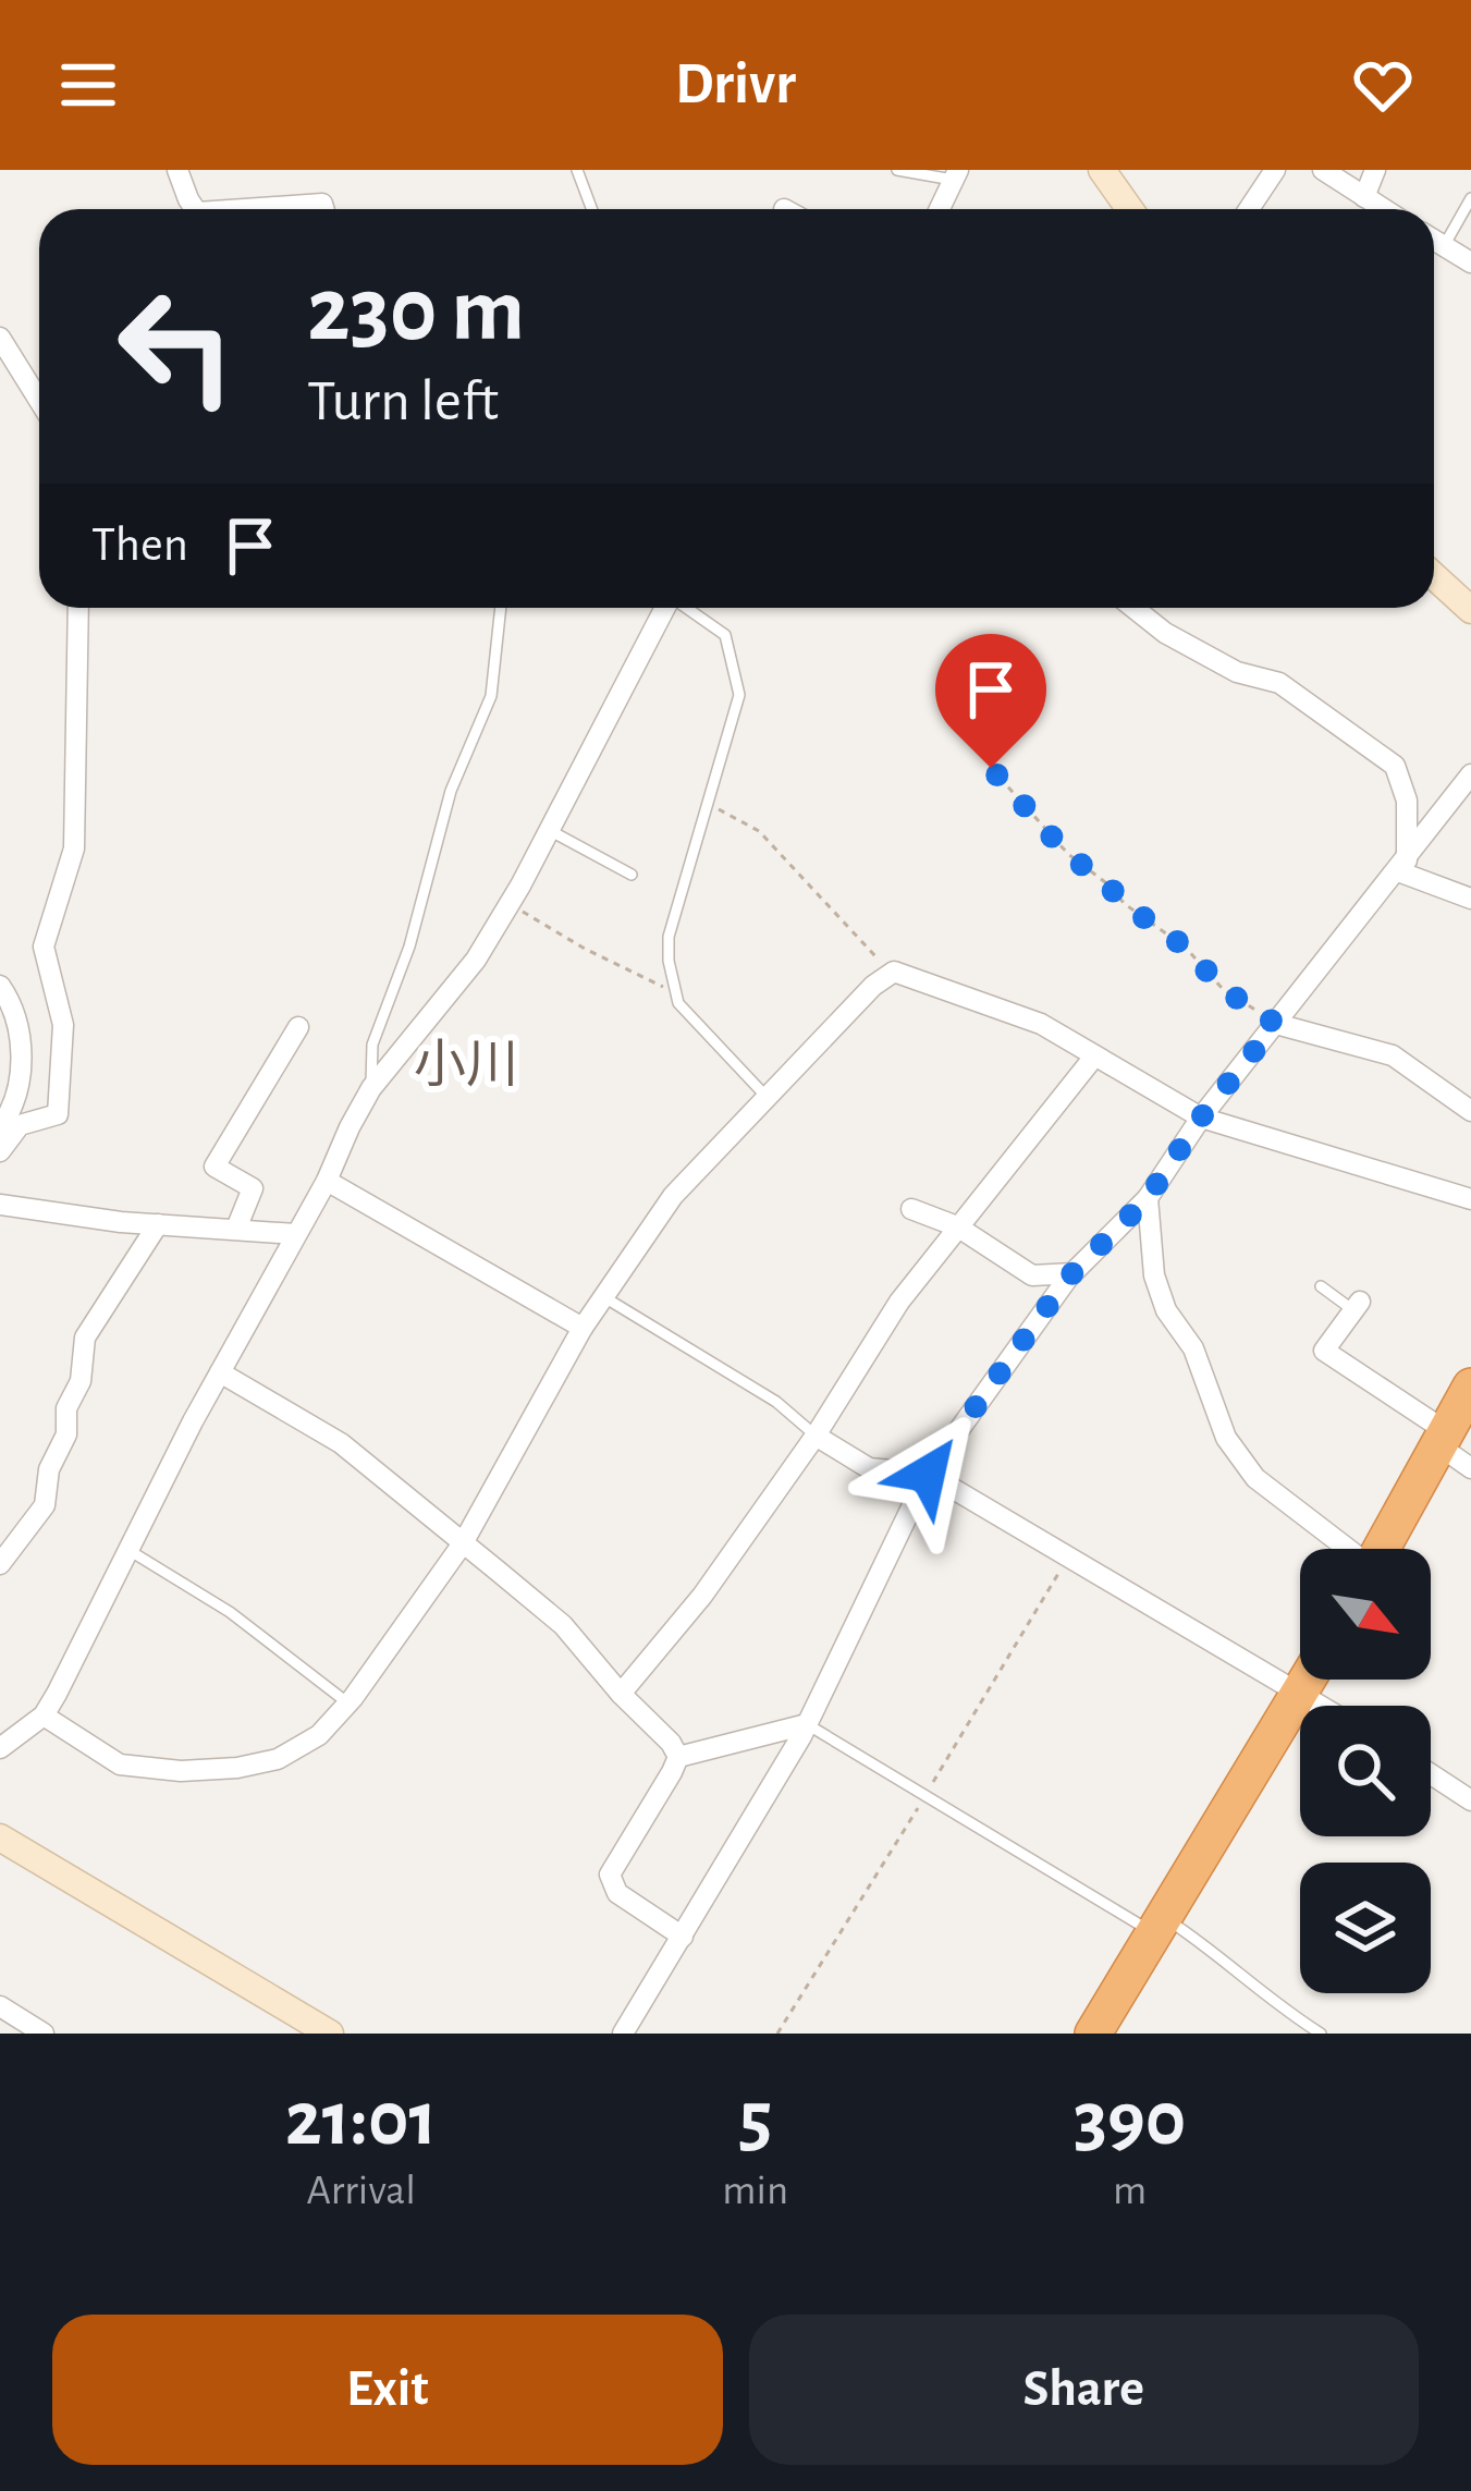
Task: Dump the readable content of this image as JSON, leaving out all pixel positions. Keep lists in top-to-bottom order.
{
  "districts": ["小川"],
  "north": "bottom right",
  "page": {
    "header": "Drivr",
    "turn": ["230 m", "Turn left"],
    "then": "Then",
    "eta": [
      "21:01",
      "Arrival",
      "5",
      "min",
      "390",
      "m"
    ],
    "buttons": ["Exit", "Share"]
  }
}
